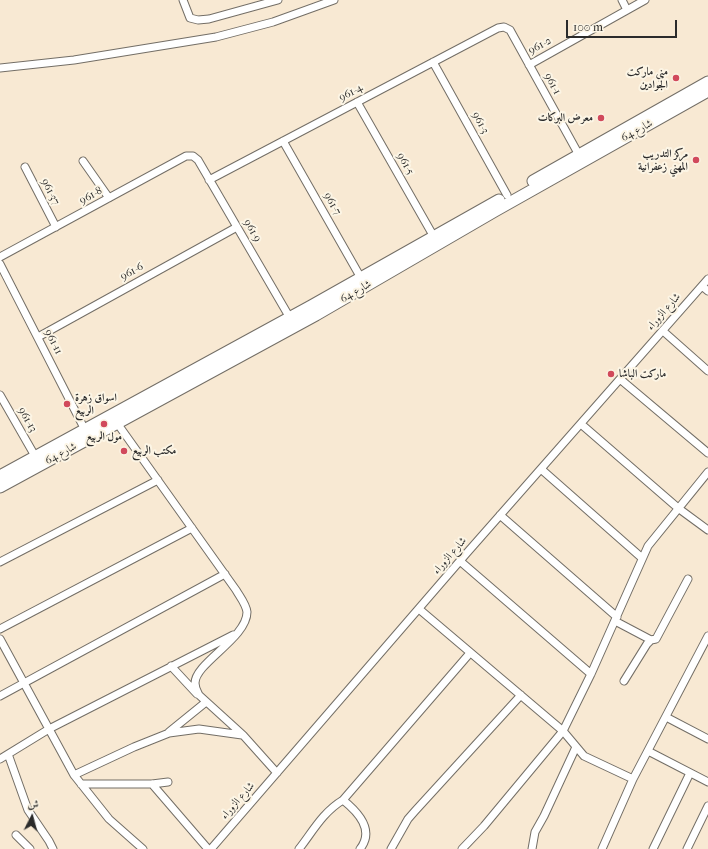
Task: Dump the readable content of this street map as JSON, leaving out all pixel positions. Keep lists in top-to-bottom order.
{
  "streets": {
    "main road": ["شارع 64"],
    "street": [
      "961-2",
      "961-1",
      "961-4",
      "961-3",
      "961-5",
      "961-37",
      "961-8",
      "961-7",
      "961-9",
      "961-6",
      "شارع الزوراء",
      "961-11",
      "961-13"
    ]
  },
  "crossings": [
    ["961-2", "961-1"],
    ["961-1", "961-4"],
    ["961-1", "شارع 64"],
    ["961-4", "961-3"],
    ["961-4", "961-5"],
    ["961-4", "961-7"],
    ["961-4", "961-9"],
    ["961-3", "شارع 64"],
    ["شارع 64", "961-5"],
    ["شارع 64", "961-7"],
    ["شارع 64", "961-9"],
    ["شارع 64", "961-11"],
    ["شارع 64", "961-13"],
    ["961-37", "961-8"],
    ["961-8", "961-9"],
    ["961-9", "961-6"],
    ["961-6", "961-11"]
  ],
  "places": [
    "مني ماركت الجوادين",
    "معرض البركات",
    "مركز التدريب المهني زعفرانية",
    "ماركت الباشا",
    "اسواق زهرة الربيع",
    "مول الربيع",
    "مكتب الربيع"
  ],
  "scale_bar": "100 m",
  "north": "top"
}
